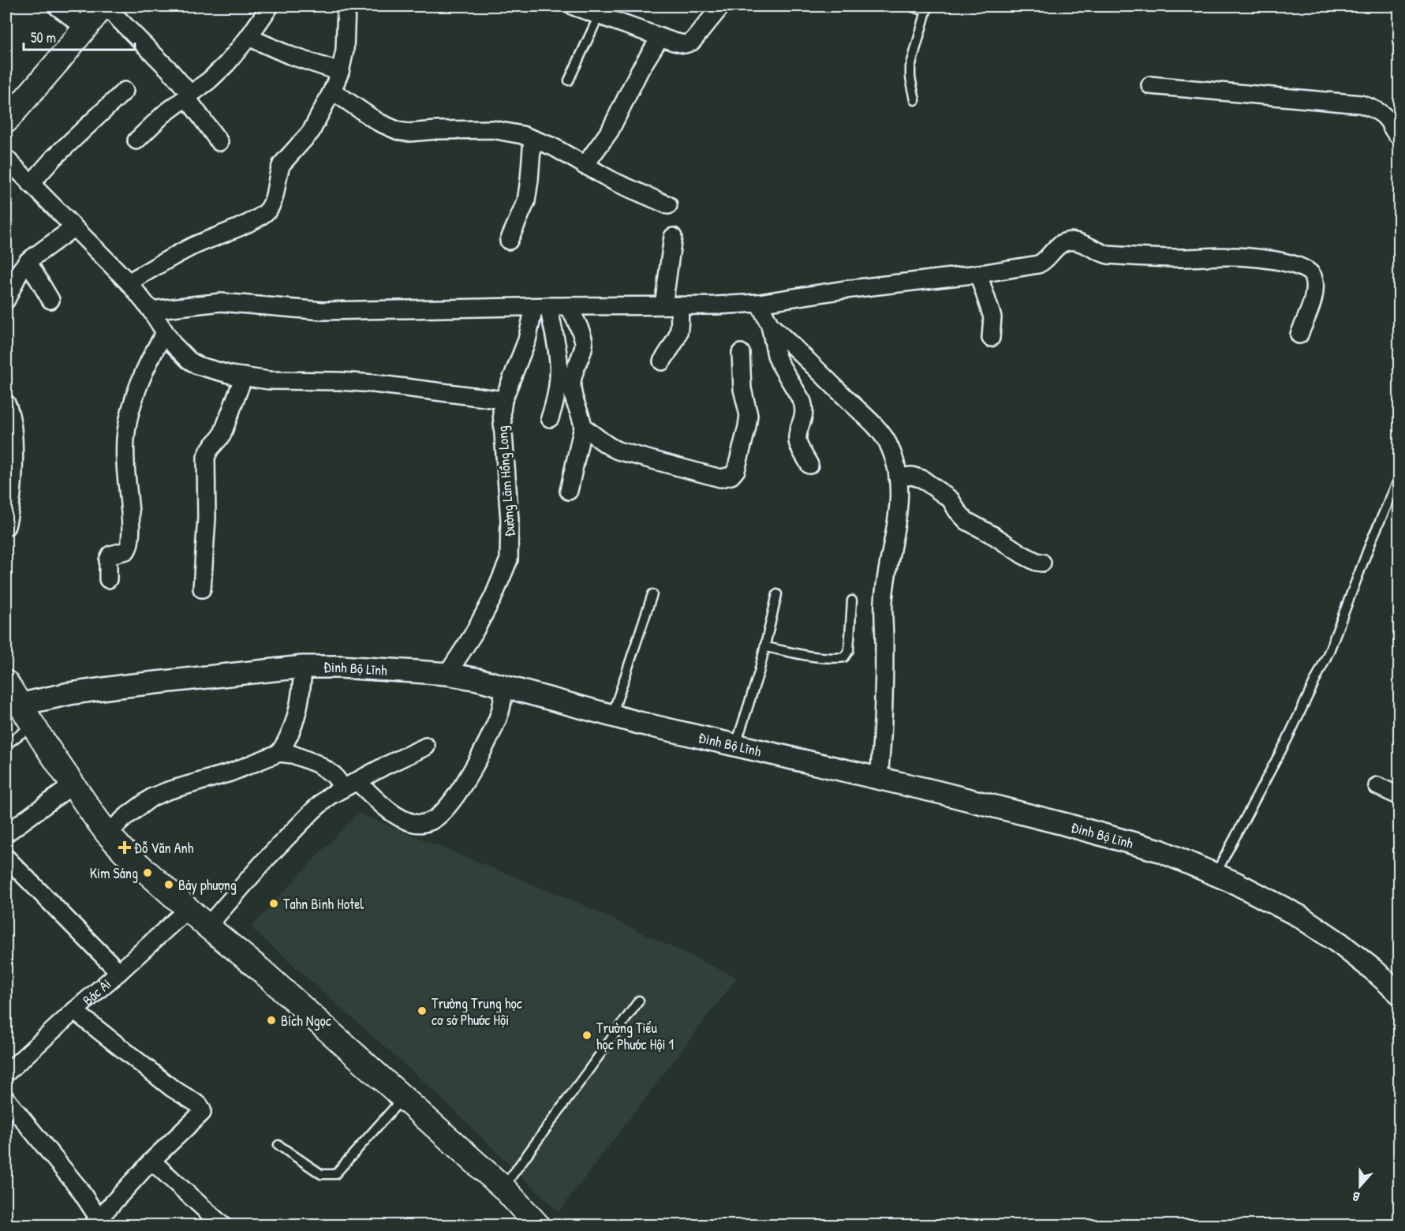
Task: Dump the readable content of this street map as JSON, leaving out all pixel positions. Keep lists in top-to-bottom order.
{
  "streets": {
    "street": ["Đường Lâm Hồng Long", "Đinh Bộ Lĩnh", "Bác Ái"]
  },
  "crossings": [
    ["Đường Lâm Hồng Long", "Đinh Bộ Lĩnh"]
  ],
  "places": {
    "health": ["Đỗ Văn Anh"],
    "other": [
      "Kim Sáng",
      "Bảy phượng",
      "Tahn Binh Hotel",
      "Trường Trung học cơ sở Phước Hội",
      "Bích Ngọc",
      "Trường Tiểu học Phước Hội 1"
    ]
  },
  "scale_bar": "50 m",
  "north": "bottom"
}
